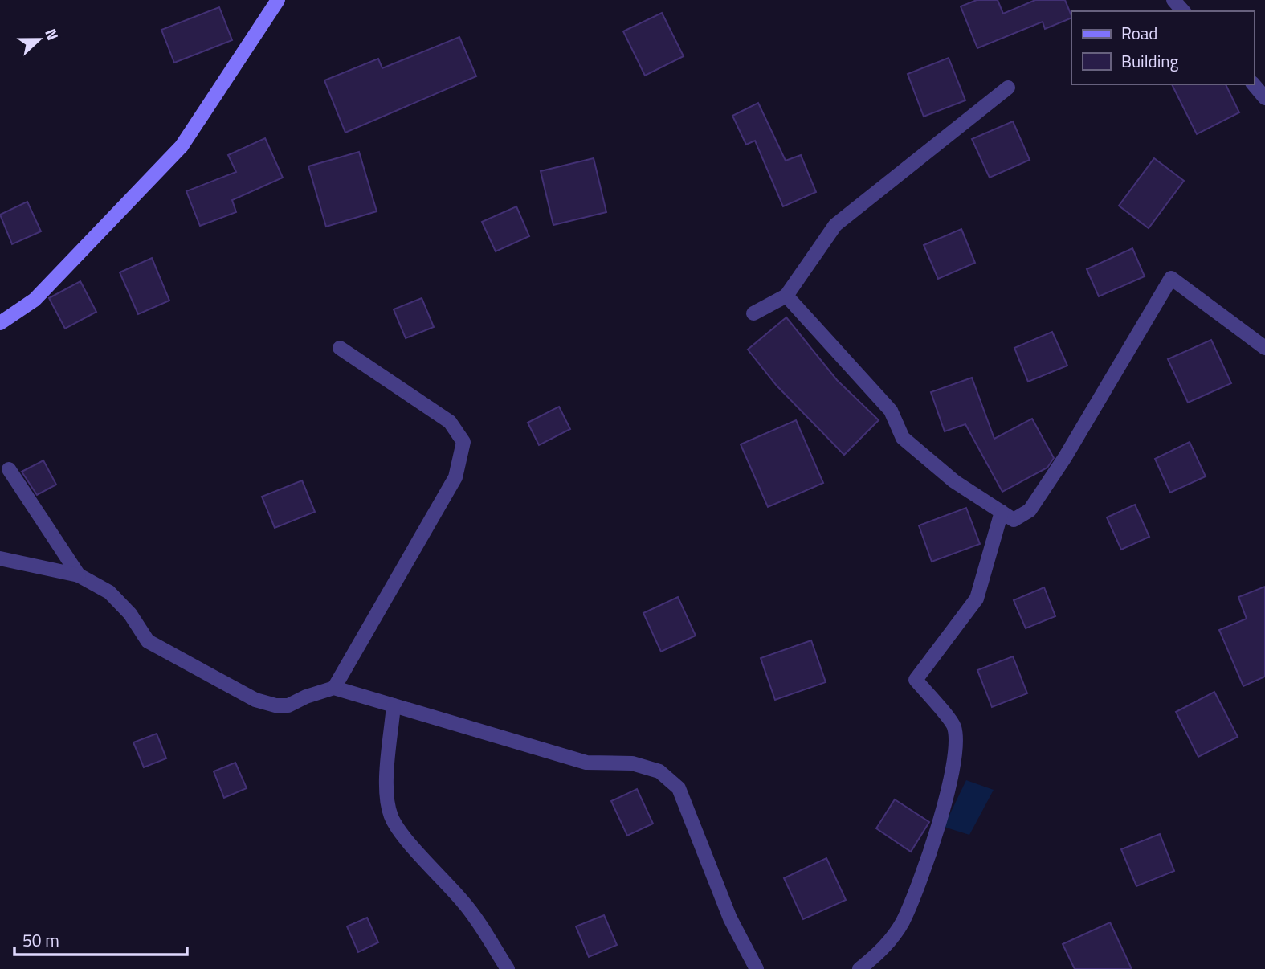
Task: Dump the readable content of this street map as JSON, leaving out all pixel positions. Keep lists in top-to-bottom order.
{
  "legend": ["Road", "Building"],
  "scale_bar": "50 m",
  "north": "right"
}
